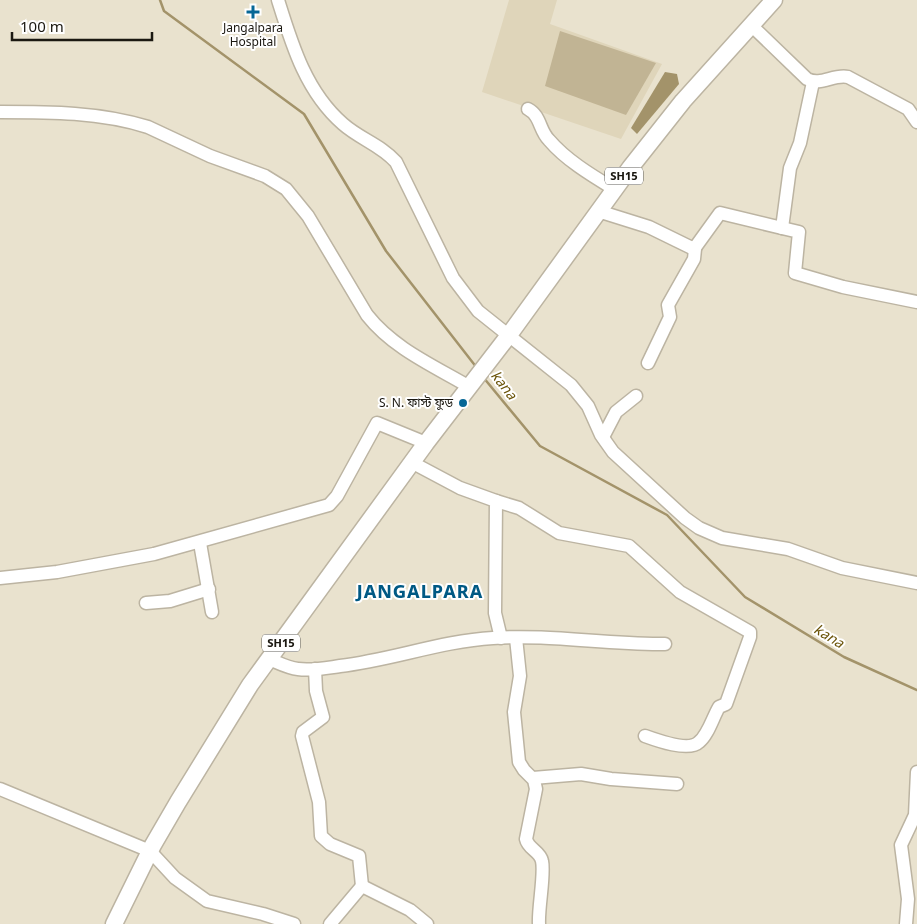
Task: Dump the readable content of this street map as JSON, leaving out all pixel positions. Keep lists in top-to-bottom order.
{
  "streets": {
    "main road": ["SH15"]
  },
  "districts": ["JANGALPARA"],
  "water": ["kana"],
  "places": {
    "health": ["Jangalpara Hospital"],
    "other": ["S. N. ফাস্ট ফুড"]
  },
  "scale_bar": "100 m"
}
